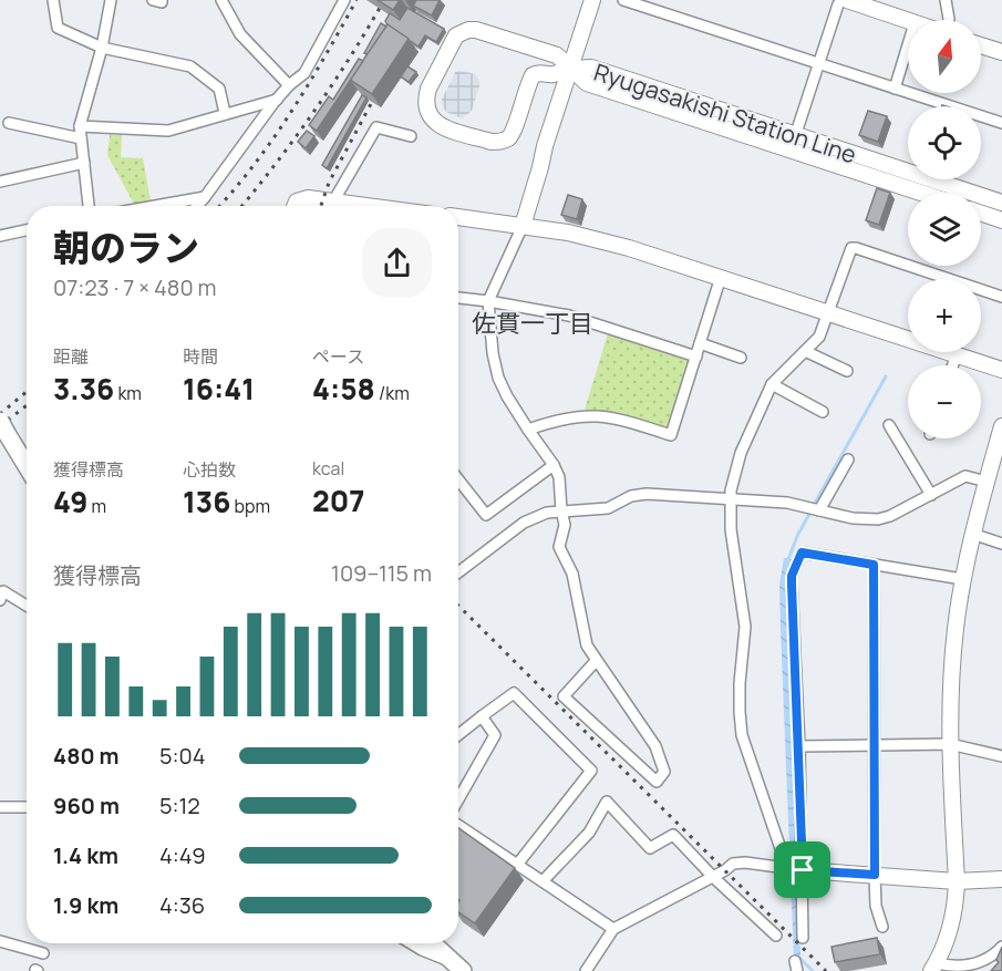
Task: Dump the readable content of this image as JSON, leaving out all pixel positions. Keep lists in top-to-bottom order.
{
  "streets": {
    "street": ["Ryugasakishi Station Line"]
  },
  "districts": ["佐貫一丁目"],
  "north": "top",
  "page": {
    "map_buttons": ["+", "−"],
    "heading": ["朝のラン", "07:23 · 7 × 480 m"],
    "stats": [
      ["距離", "3.36 km"],
      ["時間", "16:41"],
      ["ペース", "4:58 /km"],
      ["獲得標高", "49 m"],
      ["心拍数", "136 bpm"],
      ["kcal", "207"]
    ],
    "chart": ["獲得標高", "109–115 m"],
    "list": [
      {
        "name": "480 m",
        "note": "5:04"
      },
      {
        "name": "960 m",
        "note": "5:12"
      },
      {
        "name": "1.4 km",
        "note": "4:49"
      },
      {
        "name": "1.9 km",
        "note": "4:36"
      }
    ]
  }
}
